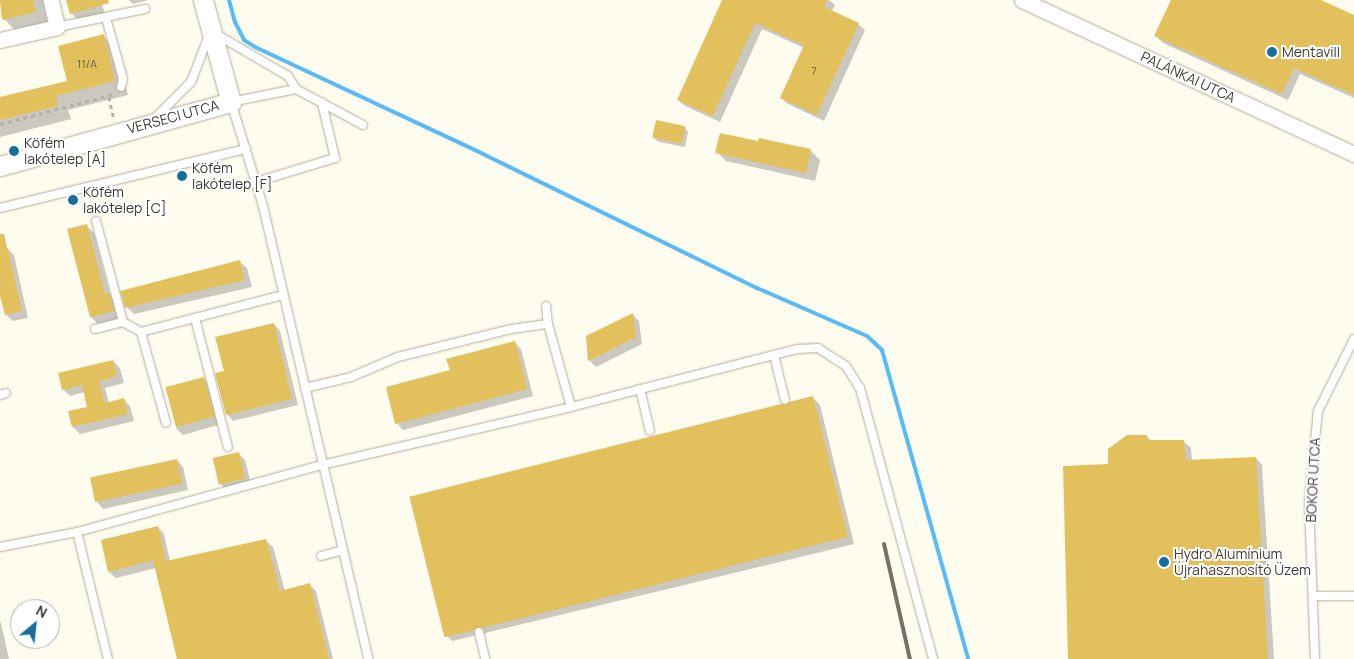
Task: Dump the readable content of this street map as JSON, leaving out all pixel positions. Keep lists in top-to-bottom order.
{
  "streets": {
    "street": ["PALÁNKAI UTCA", "VERSECI UTCA"],
    "lane": ["BOKOR UTCA"]
  },
  "places": [
    "Mentavill",
    "Köfém lakótelep [A]",
    "Köfém lakótelep [F]",
    "Köfém lakótelep [C]",
    "Hydro Alumínium Újrahasznosító Üzem"
  ],
  "house_numbers": ["11/A", "7"],
  "north": "top right"
}
